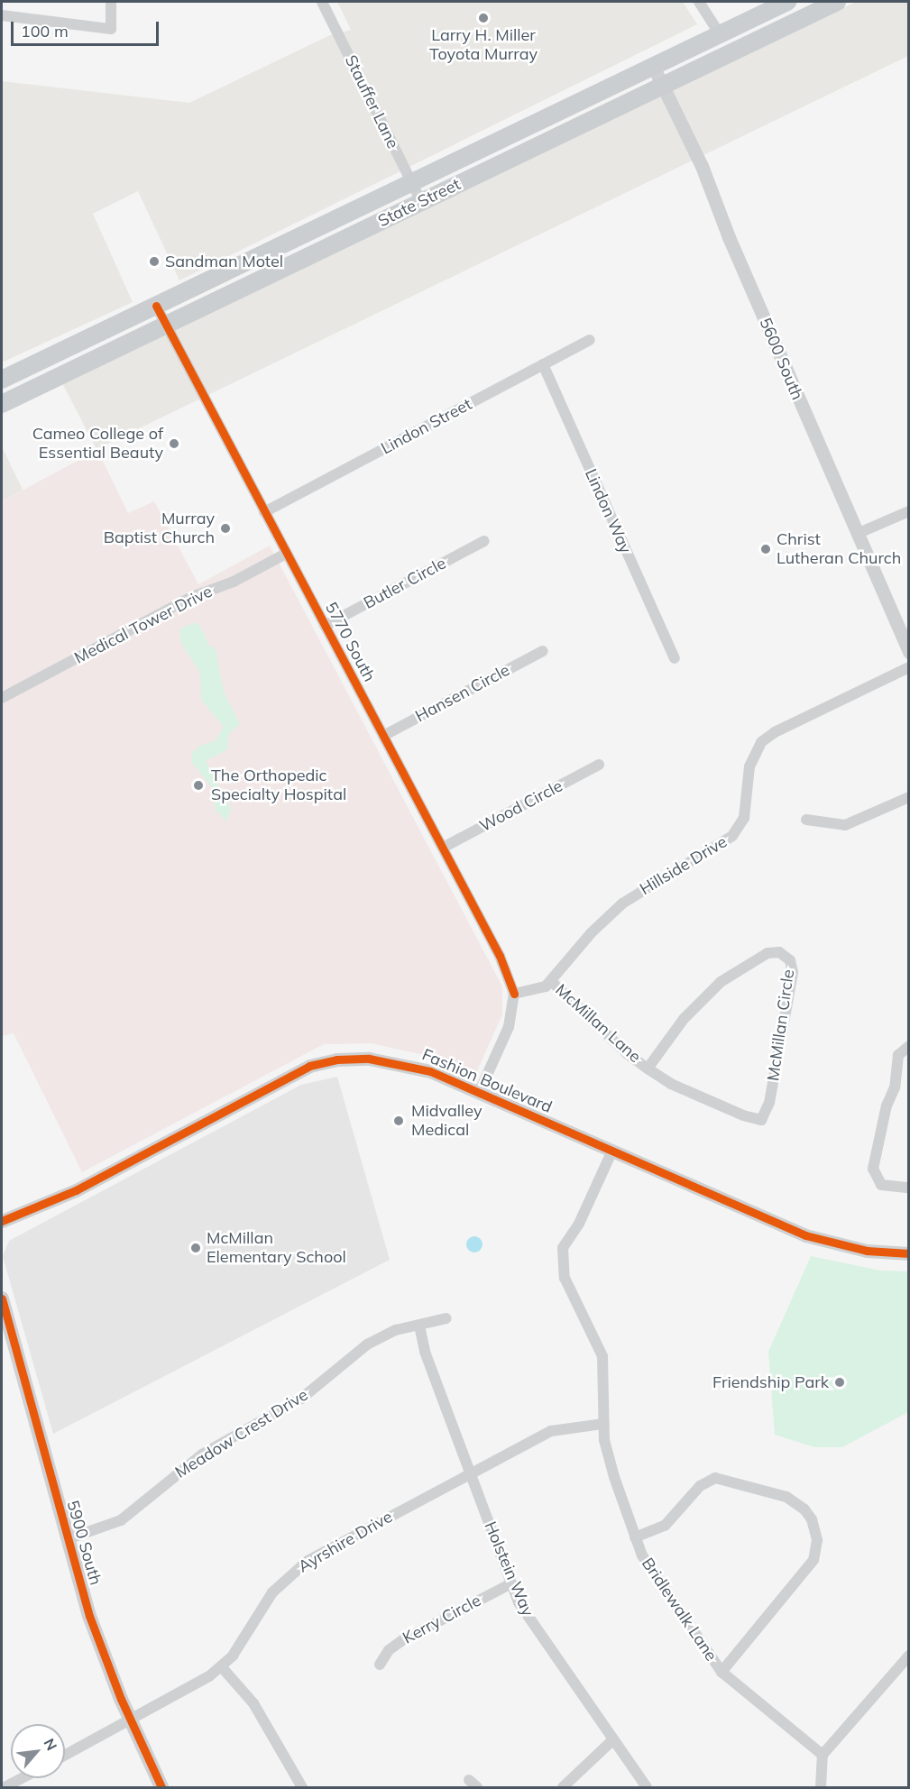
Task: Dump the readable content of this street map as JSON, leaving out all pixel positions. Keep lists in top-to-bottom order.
{
  "streets": {
    "main road": ["State Street", "5900 South"],
    "street": [
      "Stauffer Lane",
      "5600 South",
      "Lindon Street",
      "Lindon Way",
      "Butler Circle",
      "Medical Tower Drive",
      "5770 South",
      "Hansen Circle",
      "Wood Circle",
      "Hillside Drive",
      "McMillan Lane",
      "McMillan Circle",
      "Fashion Boulevard",
      "Meadow Crest Drive",
      "Ayrshire Drive",
      "Holstein Way",
      "Bridlewalk Lane",
      "Kerry Circle"
    ]
  },
  "crossings": [
    ["Stauffer Lane", "State Street"],
    ["State Street", "5600 South"],
    ["State Street", "5770 South"],
    ["Lindon Street", "Lindon Way"],
    ["Lindon Street", "5770 South"],
    ["Butler Circle", "5770 South"],
    ["Medical Tower Drive", "5770 South"],
    ["5770 South", "Hansen Circle"],
    ["5770 South", "Wood Circle"],
    ["Hillside Drive", "McMillan Lane"],
    ["McMillan Lane", "McMillan Circle"],
    ["Fashion Boulevard", "Bridlewalk Lane"],
    ["Meadow Crest Drive", "5900 South"],
    ["Meadow Crest Drive", "Holstein Way"],
    ["Ayrshire Drive", "5900 South"],
    ["Ayrshire Drive", "Holstein Way"],
    ["Ayrshire Drive", "Bridlewalk Lane"],
    ["Holstein Way", "Kerry Circle"]
  ],
  "places": [
    "Larry H. Miller Toyota Murray",
    "Sandman Motel",
    "Cameo College of Essential Beauty",
    "Murray Baptist Church",
    "Christ Lutheran Church",
    "The Orthopedic Specialty Hospital",
    "Midvalley Medical",
    "McMillan Elementary School",
    "Friendship Park"
  ],
  "scale_bar": "100 m",
  "north": "top right"
}
